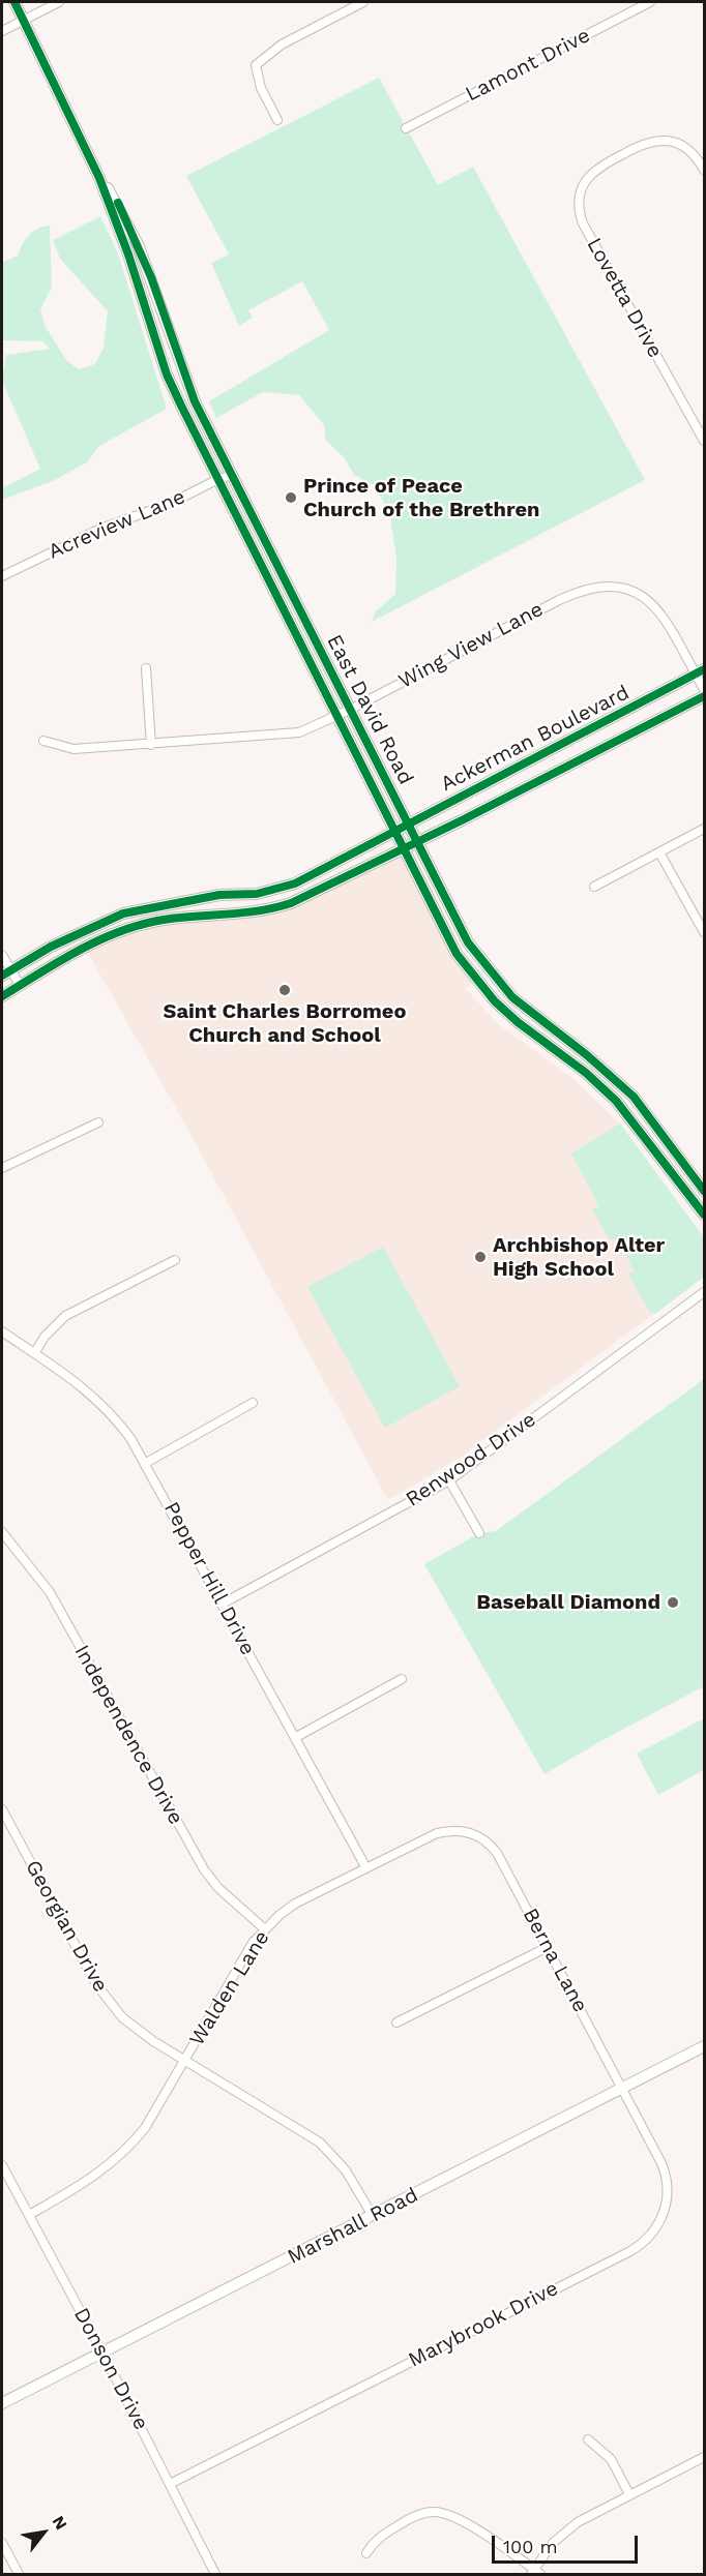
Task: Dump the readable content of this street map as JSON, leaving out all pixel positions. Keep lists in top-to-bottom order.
{
  "streets": {
    "street": [
      "Lamont Drive",
      "Lovetta Drive",
      "Acreview Lane",
      "Wing View Lane",
      "East David Road",
      "Ackerman Boulevard",
      "Renwood Drive",
      "Pepper Hill Drive",
      "Independence Drive",
      "Georgian Drive",
      "Berna Lane",
      "Walden Lane",
      "Marshall Road",
      "Marybrook Drive",
      "Donson Drive"
    ]
  },
  "crossings": [
    ["Acreview Lane", "East David Road"],
    ["Wing View Lane", "East David Road"],
    ["Wing View Lane", "Ackerman Boulevard"],
    ["East David Road", "Ackerman Boulevard"],
    ["Renwood Drive", "Pepper Hill Drive"],
    ["Pepper Hill Drive", "Walden Lane"],
    ["Independence Drive", "Walden Lane"],
    ["Georgian Drive", "Walden Lane"],
    ["Georgian Drive", "Marshall Road"],
    ["Berna Lane", "Walden Lane"],
    ["Berna Lane", "Marshall Road"],
    ["Berna Lane", "Marybrook Drive"],
    ["Walden Lane", "Donson Drive"],
    ["Marshall Road", "Marybrook Drive"],
    ["Marshall Road", "Donson Drive"],
    ["Marybrook Drive", "Donson Drive"]
  ],
  "places": [
    "Prince of Peace Church of the Brethren",
    "Saint Charles Borromeo Church and School",
    "Archbishop Alter High School",
    "Baseball Diamond"
  ],
  "scale_bar": "100 m",
  "north": "top right"
}
